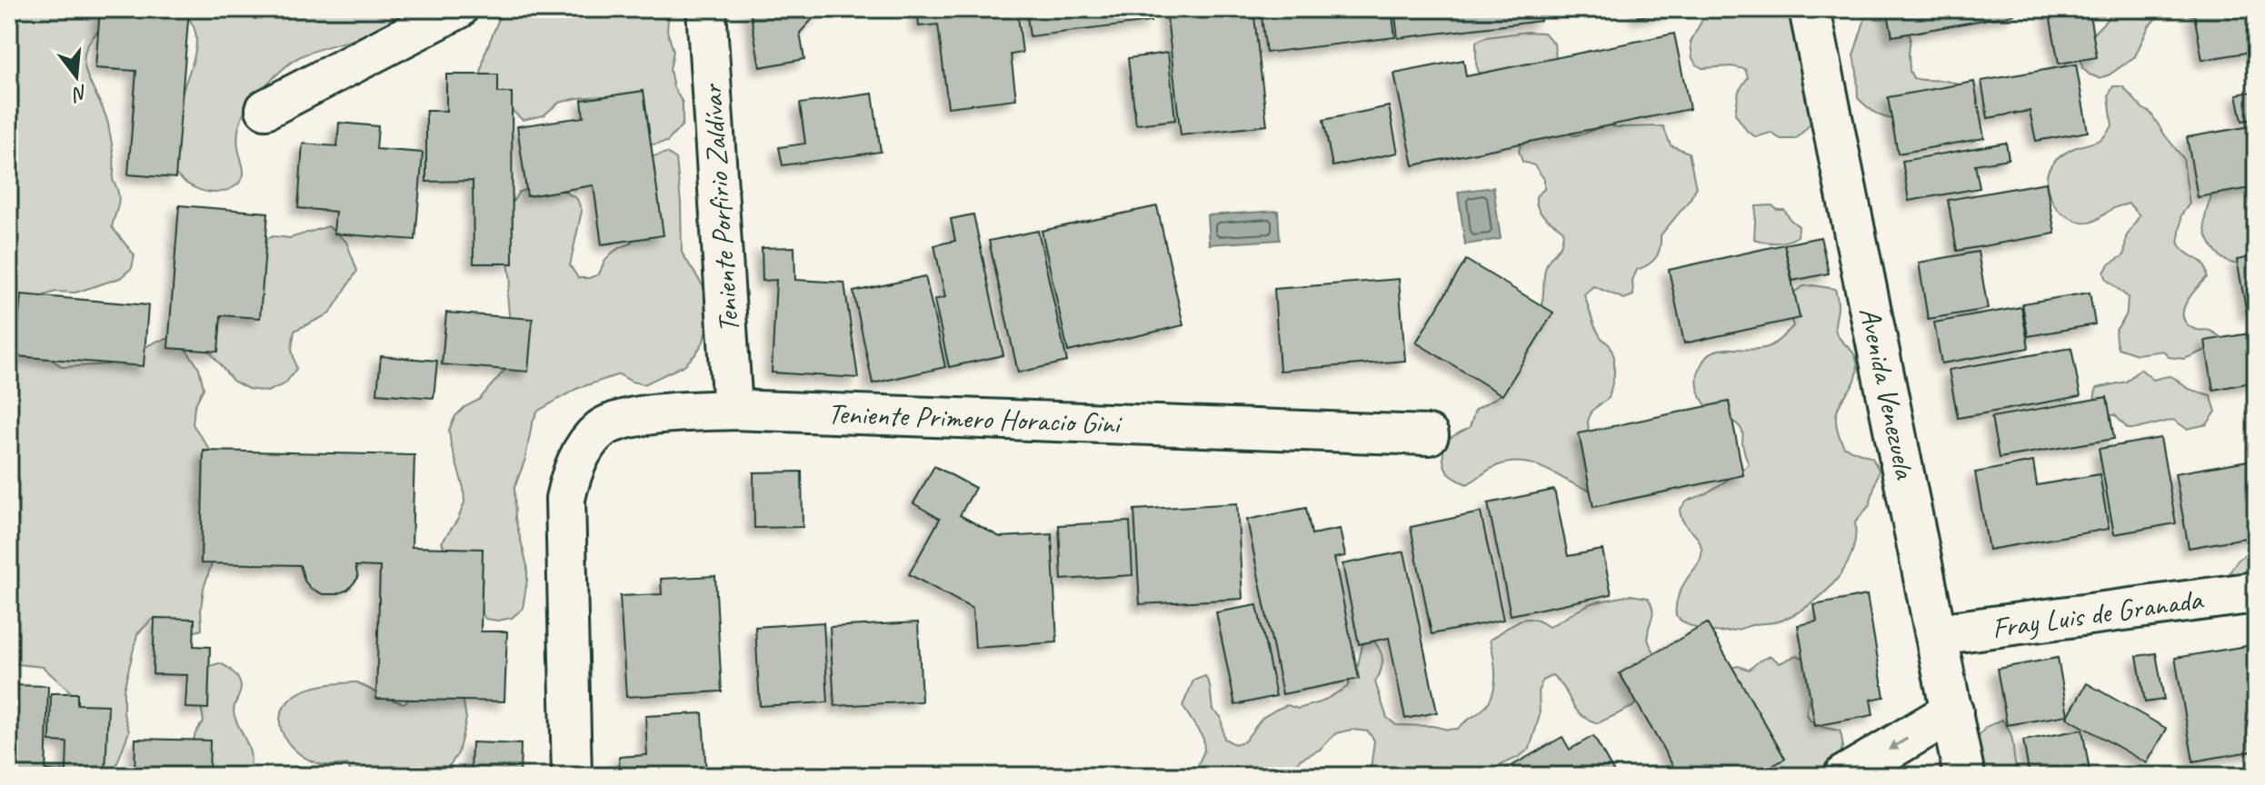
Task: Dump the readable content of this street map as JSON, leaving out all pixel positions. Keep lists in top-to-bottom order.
{
  "streets": {
    "main road": ["Avenida Venezuela", "Fray Luis de Granada"],
    "street": ["Teniente Porfirio Zaldívar", "Teniente Primero Horacio Gini"]
  },
  "crossings": [
    ["Teniente Porfirio Zaldívar", "Teniente Primero Horacio Gini"],
    ["Avenida Venezuela", "Fray Luis de Granada"]
  ],
  "north": "bottom"
}
